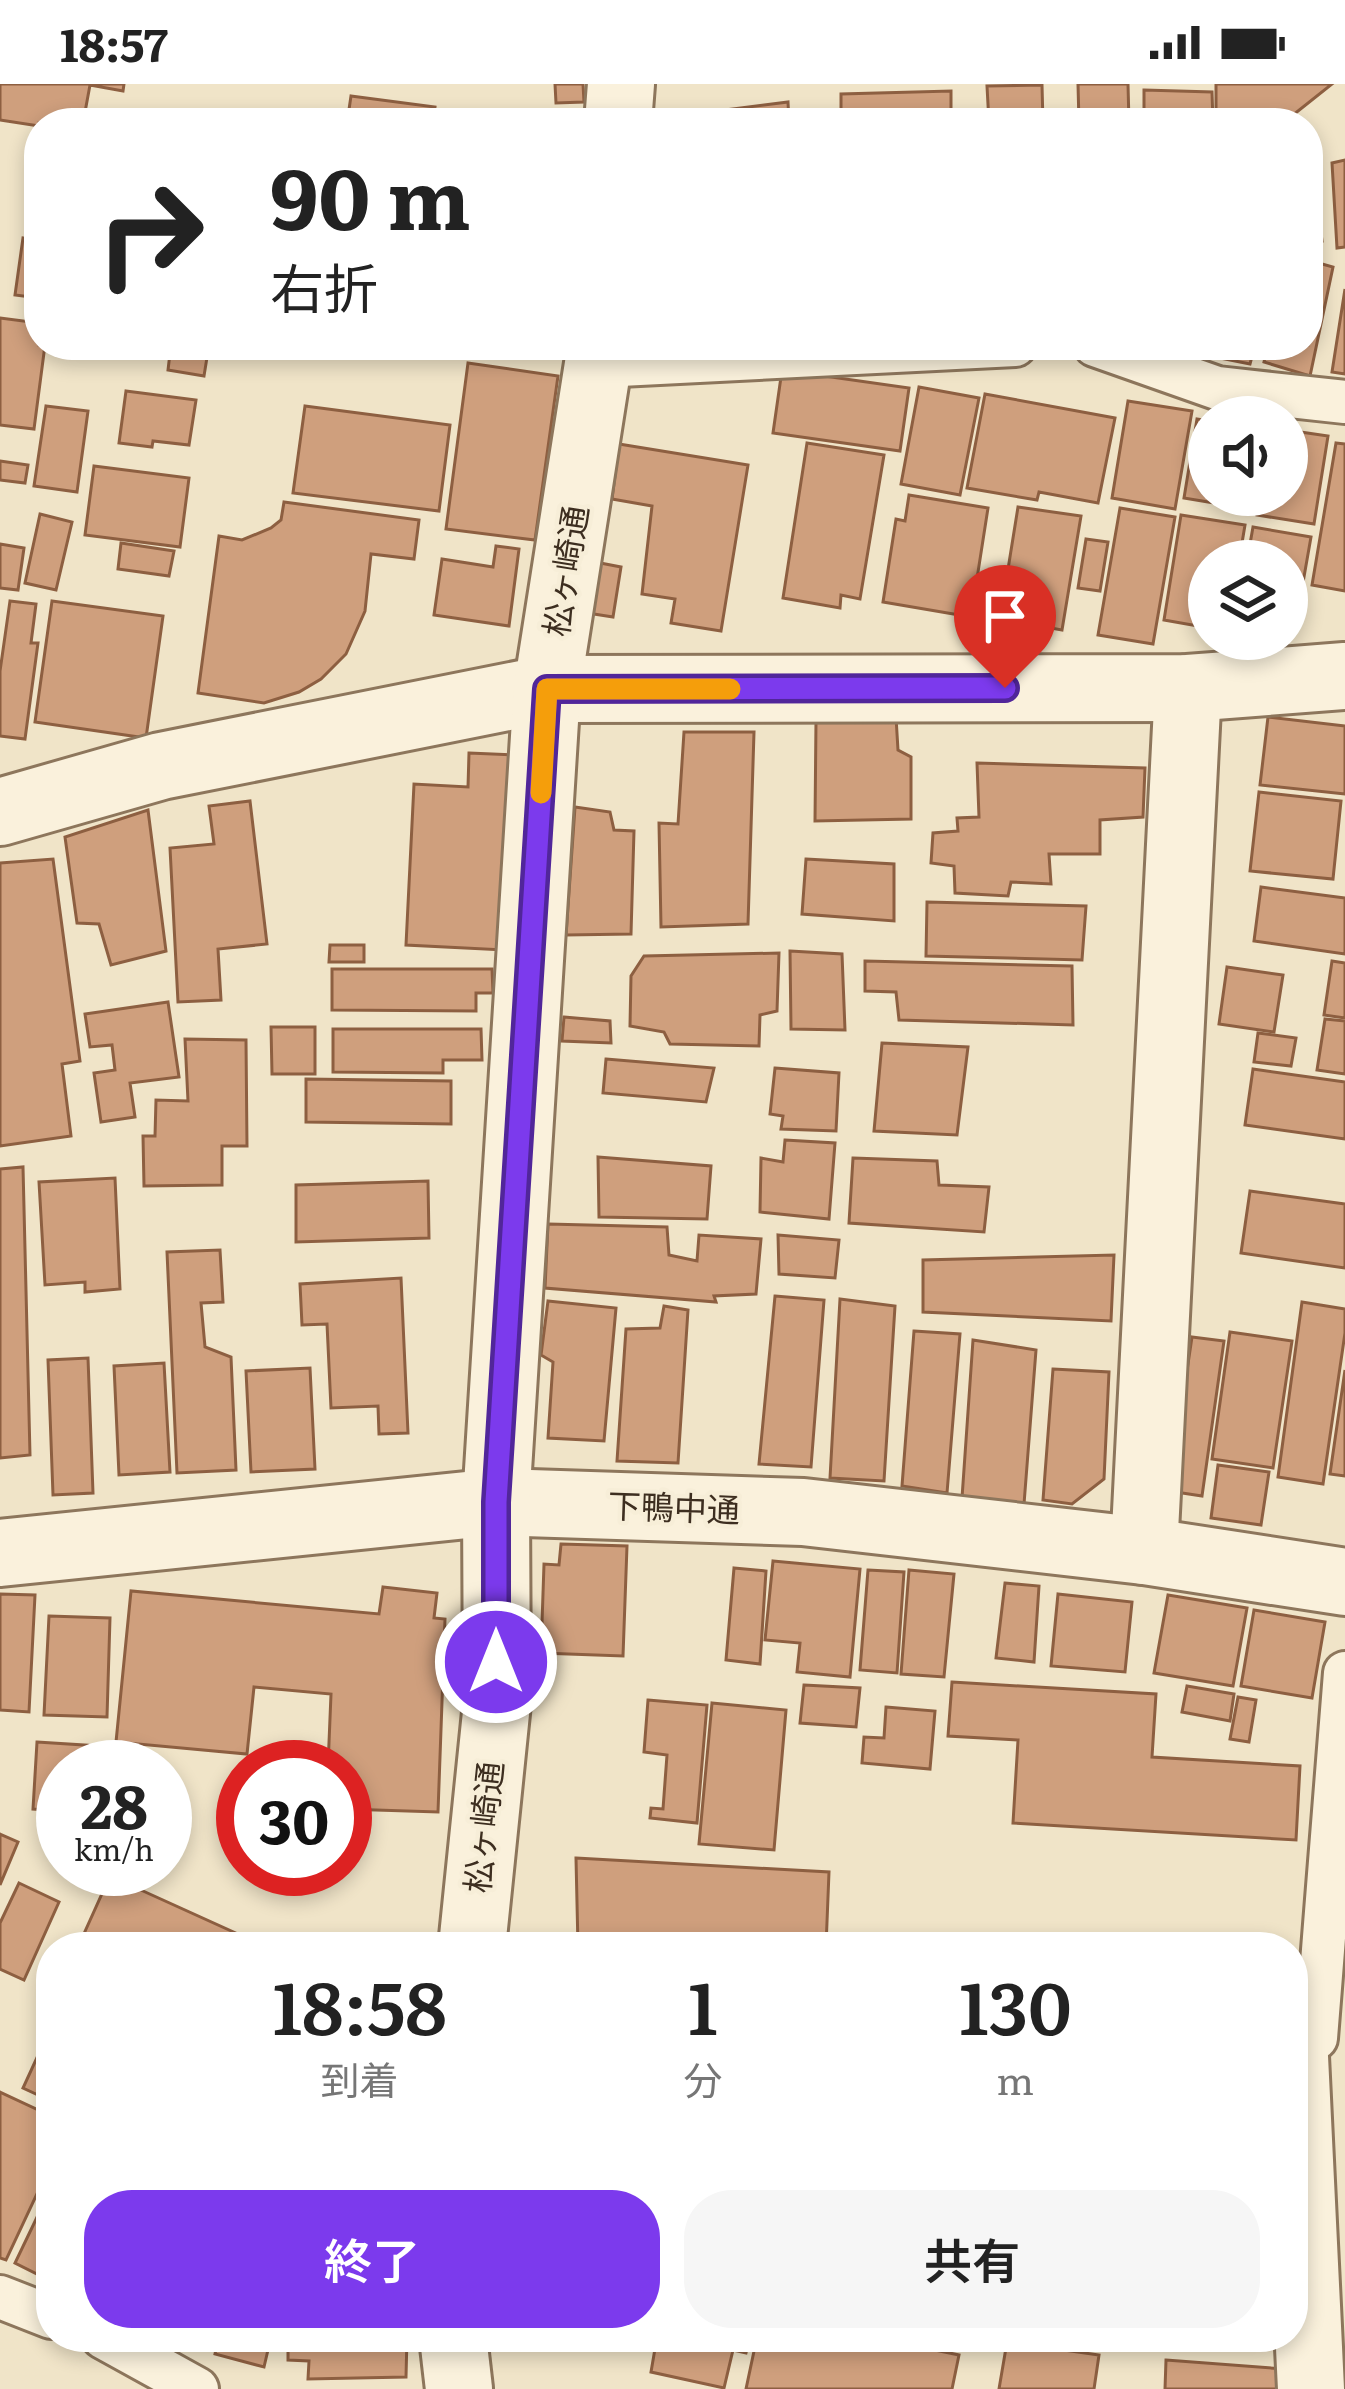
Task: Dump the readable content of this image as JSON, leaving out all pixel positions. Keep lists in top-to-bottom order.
{
  "streets": {
    "street": ["松ヶ崎通", "下鴨中通"]
  },
  "crossings": [
    ["松ヶ崎通", "下鴨中通"]
  ],
  "page": {
    "status": "18:57",
    "turn": ["90 m", "右折"],
    "speed": "28 km/h",
    "limit": "30",
    "eta": [
      "18:58",
      "到着",
      "1",
      "分",
      "130",
      "m"
    ],
    "buttons": ["終了", "共有"]
  }
}
